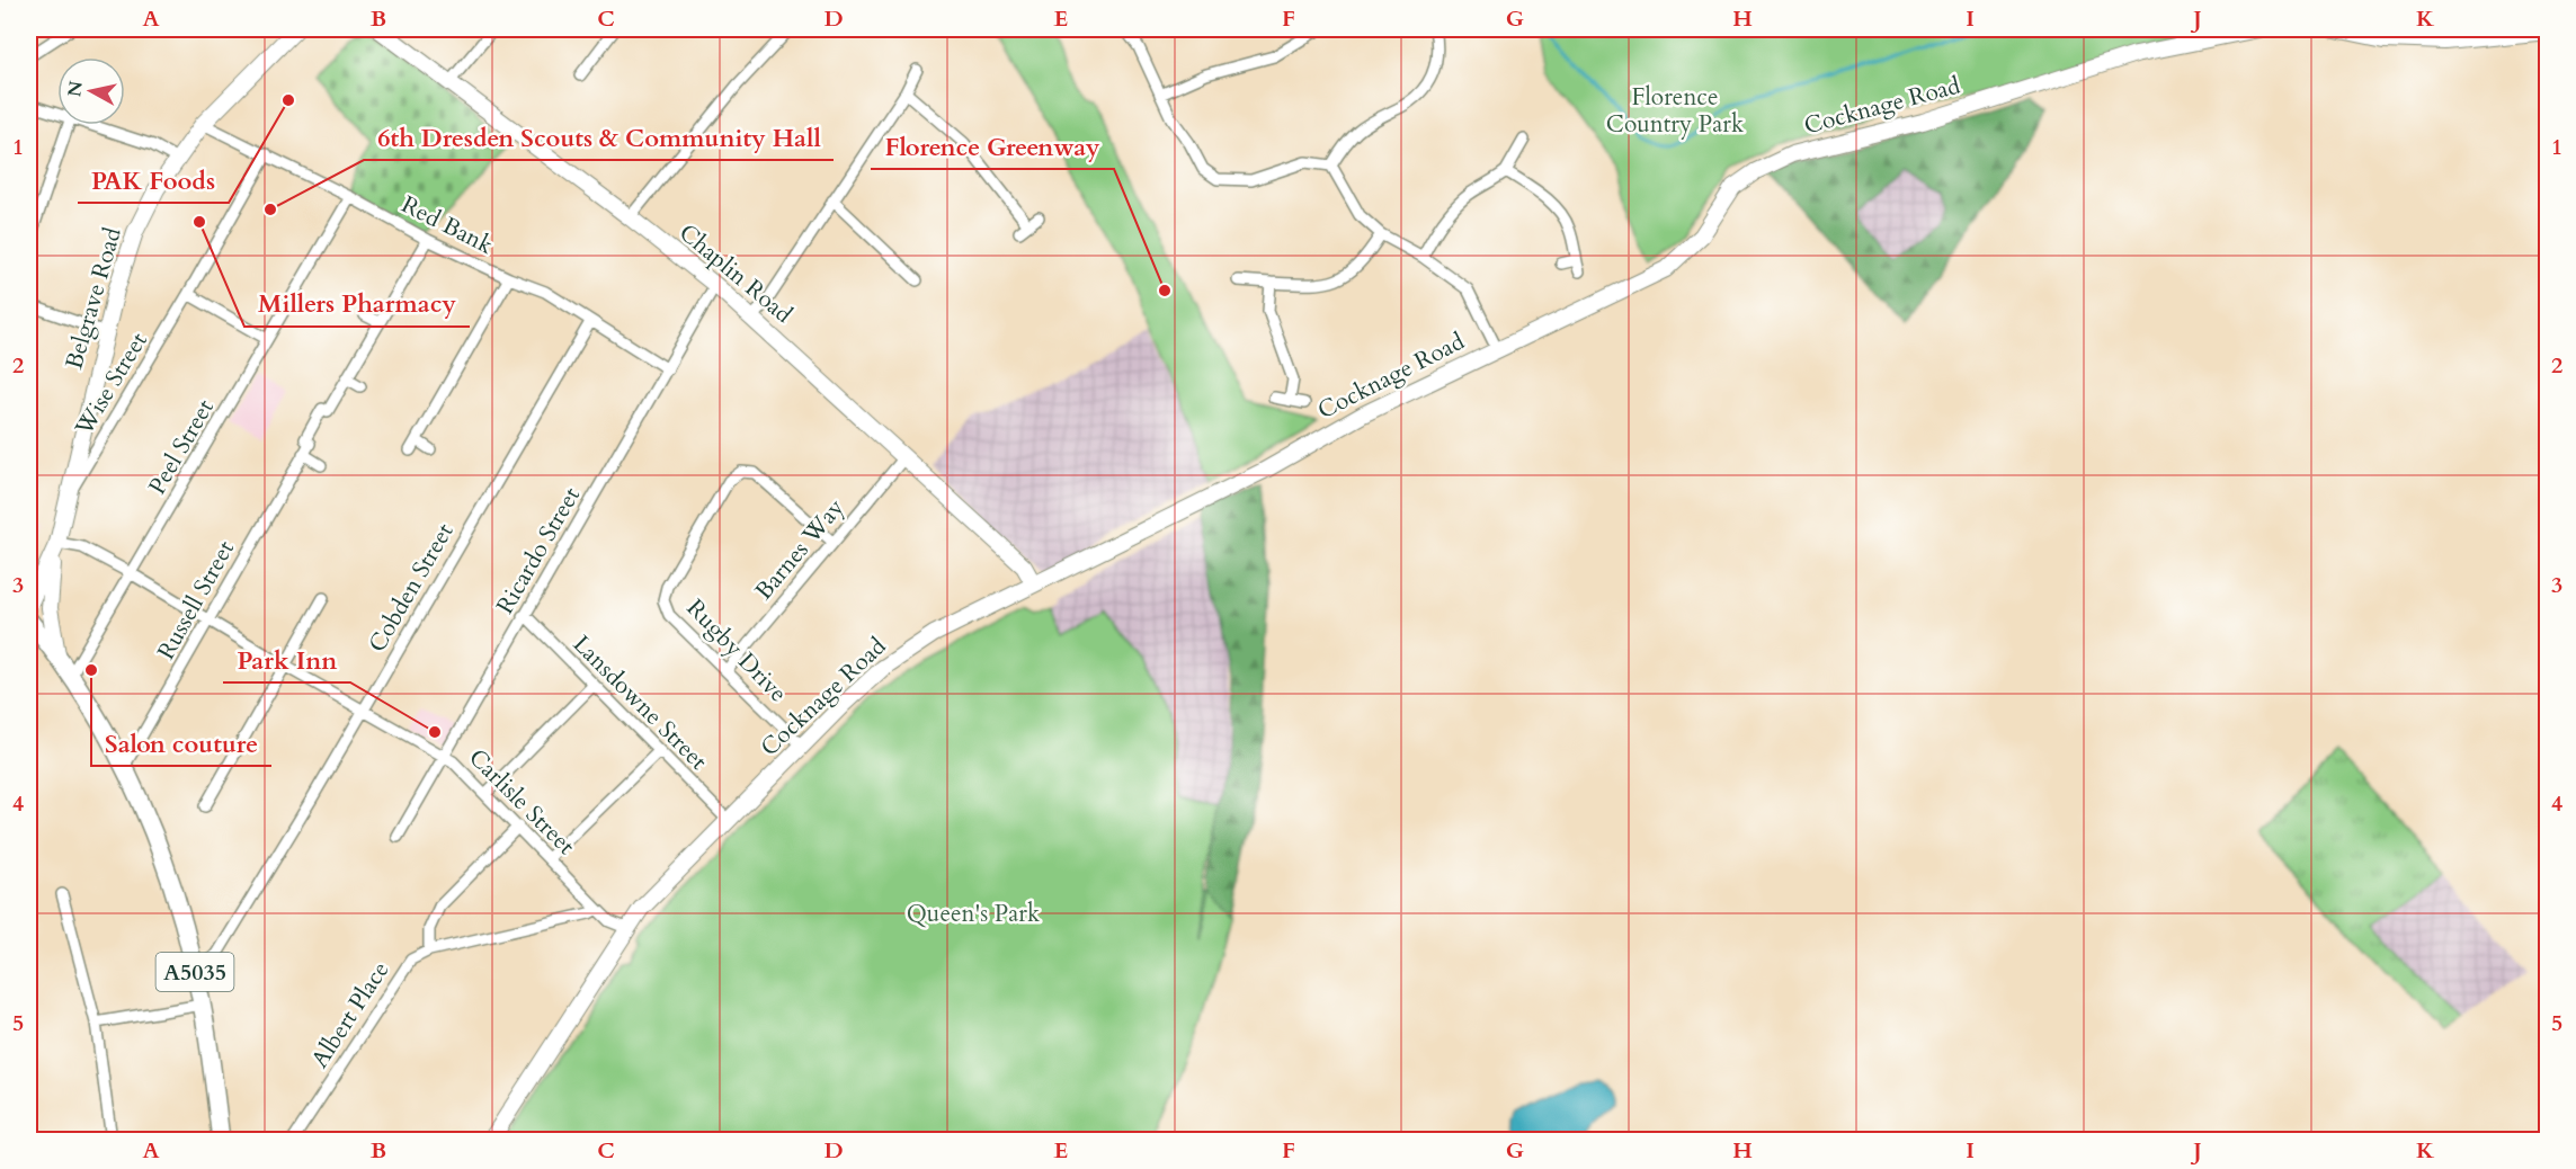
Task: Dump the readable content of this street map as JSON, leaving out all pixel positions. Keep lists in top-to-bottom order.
{
  "streets": {
    "main road": ["A5035"],
    "street": [
      "Cocknage Road",
      "Red Bank",
      "Chaplin Road",
      "Belgrave Road",
      "Wise Street",
      "Peel Street",
      "Barnes Way",
      "Ricardo Street",
      "Cobden Street",
      "Russell Street",
      "Rugby Drive",
      "Lansdowne Street",
      "Carlisle Street",
      "Albert Place"
    ]
  },
  "crossings": [
    ["Cocknage Road", "Chaplin Road"],
    ["Cocknage Road", "Rugby Drive"],
    ["Cocknage Road", "Lansdowne Street"],
    ["Cocknage Road", "Carlisle Street"],
    ["Red Bank", "Belgrave Road"],
    ["Red Bank", "Wise Street"],
    ["Red Bank", "Peel Street"],
    ["Red Bank", "Ricardo Street"],
    ["Red Bank", "Cobden Street"],
    ["Chaplin Road", "Barnes Way"],
    ["Chaplin Road", "Ricardo Street"],
    ["Belgrave Road", "Wise Street"],
    ["Belgrave Road", "Carlisle Street"],
    ["Belgrave Road", "A5035"],
    ["Peel Street", "Carlisle Street"],
    ["Peel Street", "A5035"],
    ["Barnes Way", "Rugby Drive"],
    ["Ricardo Street", "Lansdowne Street"],
    ["Ricardo Street", "Carlisle Street"],
    ["Cobden Street", "Carlisle Street"],
    ["Cobden Street", "A5035"],
    ["Russell Street", "Carlisle Street"],
    ["Russell Street", "A5035"]
  ],
  "parks": ["Florence Country Park", "Queen's Park"],
  "places": [
    "PAK Foods",
    "6th Dresden Scouts & Community Hall",
    "Millers Pharmacy",
    "Florence Greenway",
    "Salon couture",
    "Park Inn"
  ],
  "north": "left",
  "grid": {
    "columns": [
      "A",
      "B",
      "C",
      "D",
      "E",
      "F",
      "G",
      "H",
      "I",
      "J",
      "K"
    ],
    "rows": [
      "1",
      "2",
      "3",
      "4",
      "5"
    ]
  }
}
